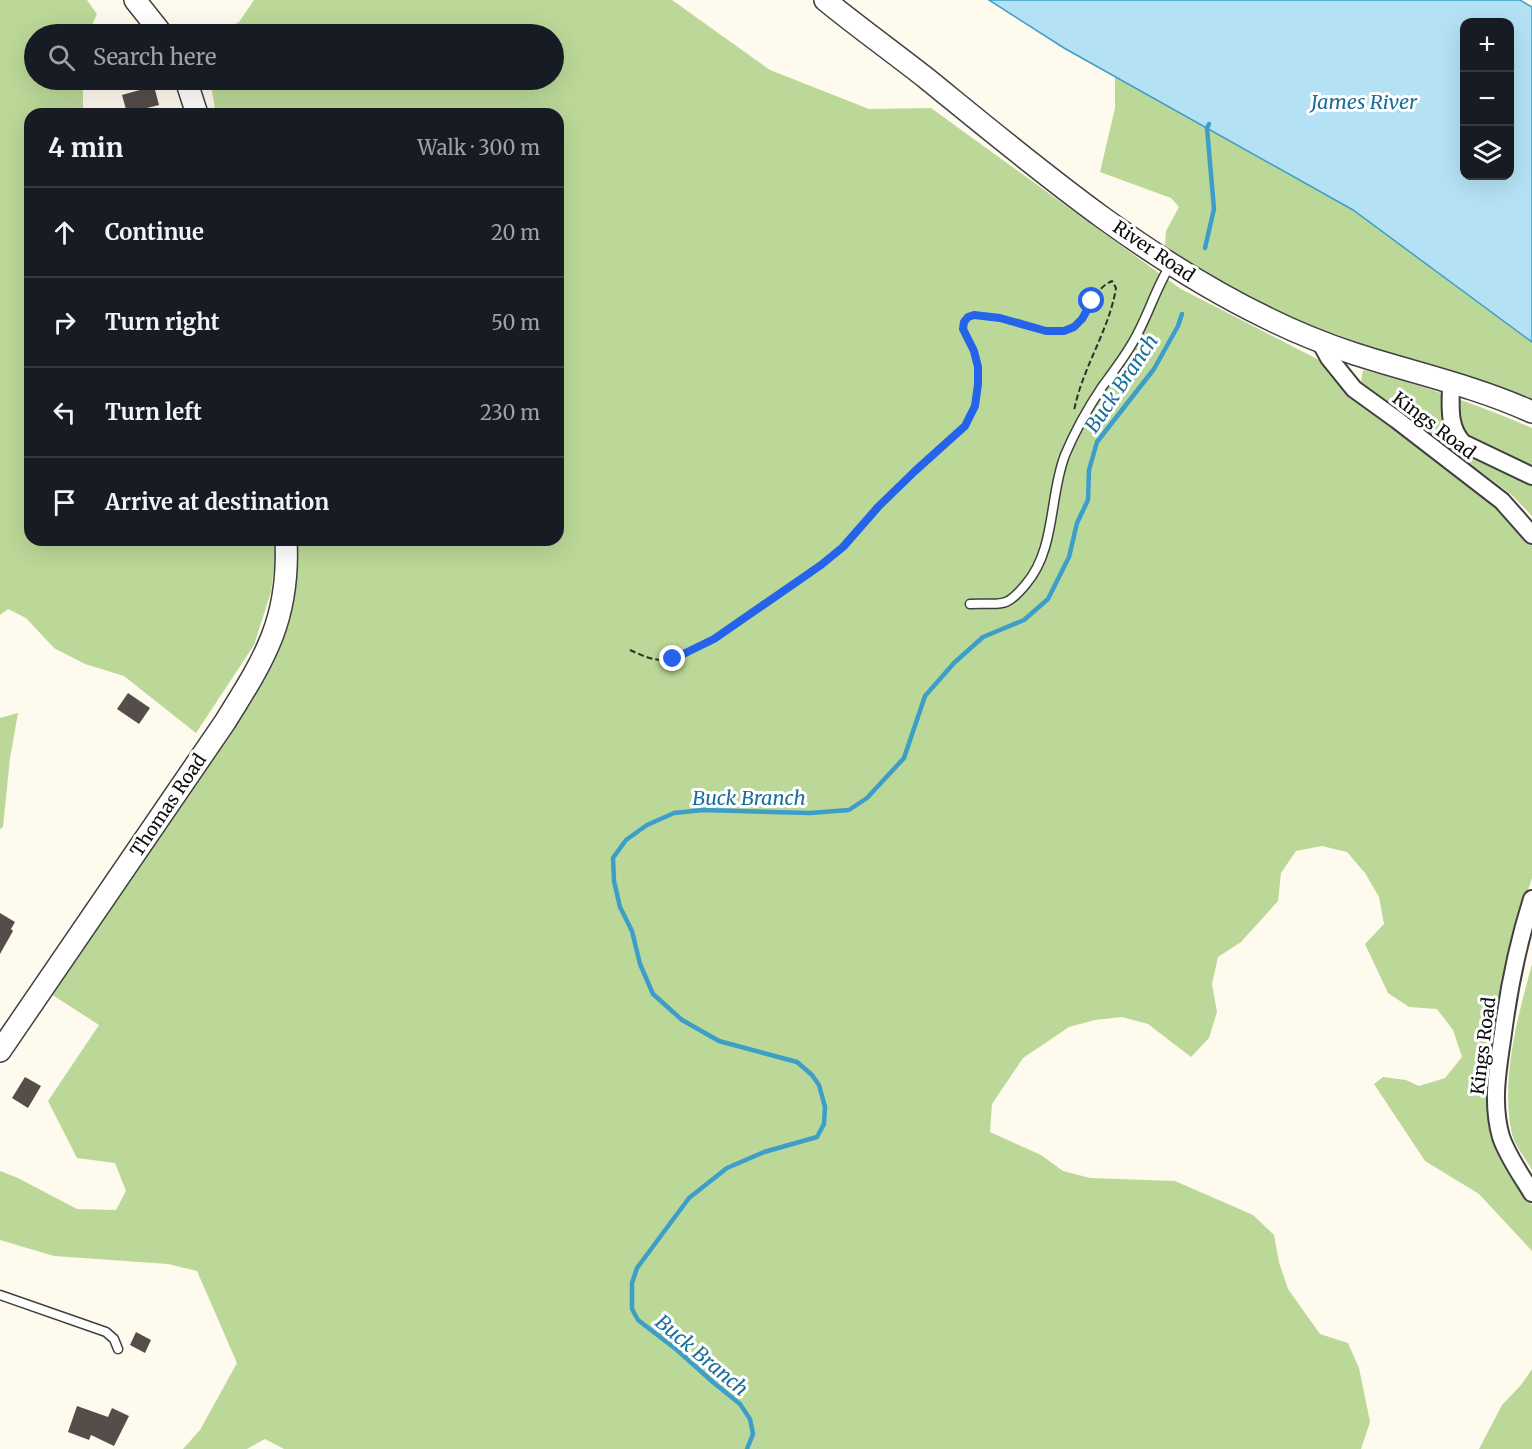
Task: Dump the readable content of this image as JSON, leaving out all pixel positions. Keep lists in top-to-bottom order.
{
  "streets": {
    "street": ["River Road", "Kings Road", "Thomas Road"]
  },
  "crossings": [
    ["River Road", "Kings Road"]
  ],
  "water": ["James River", "Buck Branch"],
  "page": {
    "map_buttons": ["+", "−"],
    "search": "Search here",
    "heading": ["4 min", "Walk · 300 m"],
    "list": [
      ["Continue", "20 m"],
      ["Turn right", "50 m"],
      ["Turn left", "230 m"],
      "Arrive at destination"
    ]
  }
}
